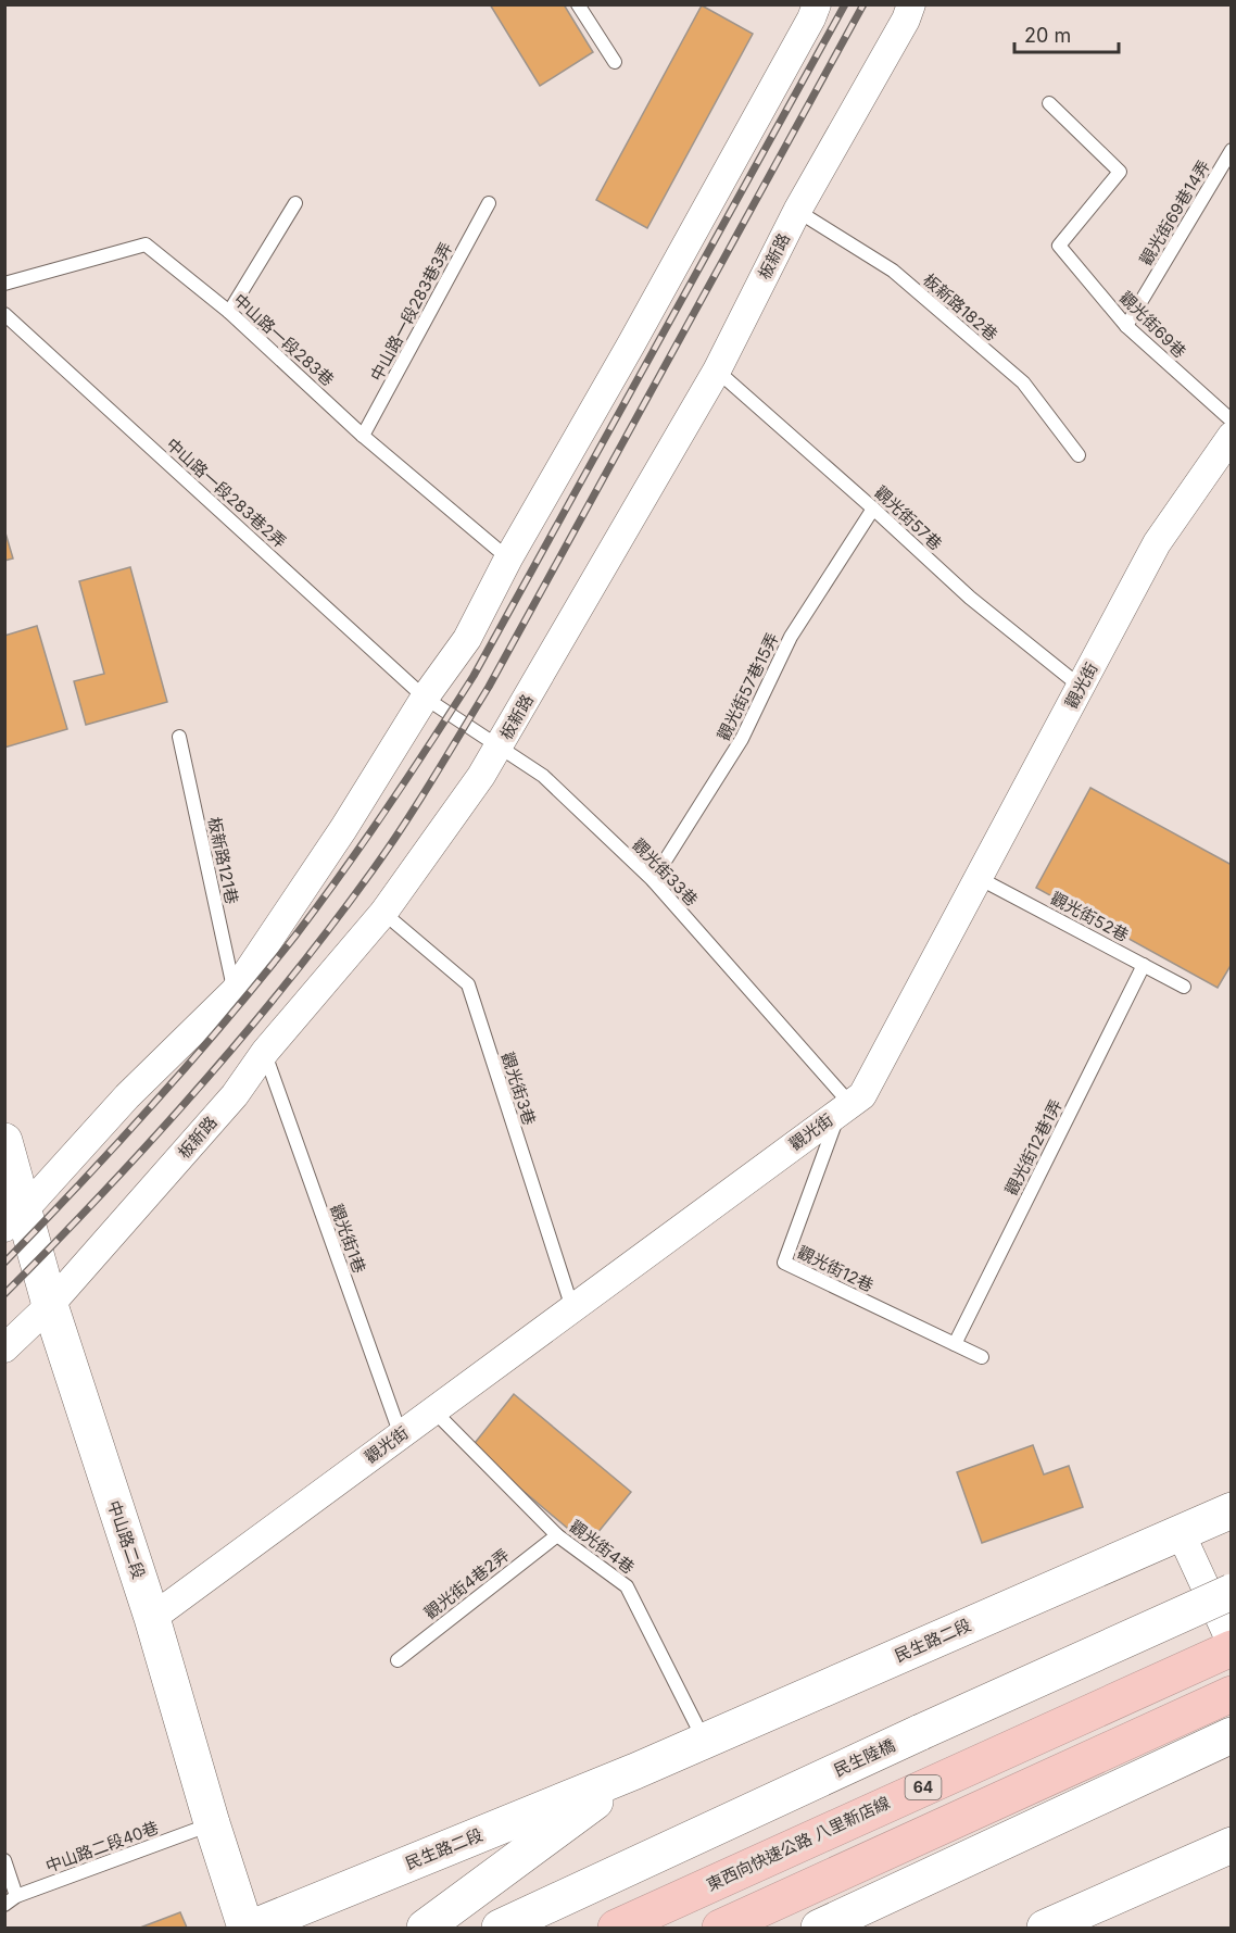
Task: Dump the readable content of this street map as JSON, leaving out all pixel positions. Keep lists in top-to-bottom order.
{
  "streets": {
    "highway": ["64", "東西向快速公路 八里新店線"],
    "main road": ["中山路二段", "民生路二段", "民生陸橋"],
    "street": ["板新路", "觀光街"],
    "lane": [
      "觀光街69巷14弄",
      "板新路182巷",
      "中山路一段283巷3弄",
      "觀光街69巷",
      "中山路一段283巷",
      "中山路一段283巷2弄",
      "觀光街57巷",
      "觀光街57巷15弄",
      "板新路121巷",
      "觀光街33巷",
      "觀光街52巷",
      "觀光街3巷",
      "觀光街12巷1弄",
      "觀光街1巷",
      "觀光街12巷",
      "觀光街4巷",
      "觀光街4巷2弄",
      "中山路二段40巷"
    ]
  },
  "crossings": [
    ["觀光街69巷14弄", "觀光街69巷"],
    ["板新路", "板新路182巷"],
    ["板新路", "觀光街57巷"],
    ["板新路", "觀光街33巷"],
    ["板新路", "觀光街3巷"],
    ["板新路", "觀光街1巷"],
    ["板新路", "中山路二段"],
    ["中山路一段283巷3弄", "中山路一段283巷"],
    ["中山路一段283巷2弄", "觀光街33巷"],
    ["觀光街57巷", "觀光街"],
    ["觀光街57巷", "觀光街57巷15弄"],
    ["觀光街", "觀光街33巷"],
    ["觀光街", "觀光街52巷"],
    ["觀光街", "觀光街3巷"],
    ["觀光街", "觀光街1巷"],
    ["觀光街", "觀光街12巷"],
    ["觀光街", "中山路二段"],
    ["觀光街", "觀光街4巷"],
    ["觀光街57巷15弄", "觀光街33巷"],
    ["觀光街33巷", "觀光街12巷"],
    ["觀光街52巷", "觀光街12巷1弄"],
    ["觀光街12巷1弄", "觀光街12巷"],
    ["中山路二段", "中山路二段40巷"],
    ["觀光街4巷", "觀光街4巷2弄"],
    ["觀光街4巷", "民生路二段"]
  ],
  "scale_bar": "20 m"
}
